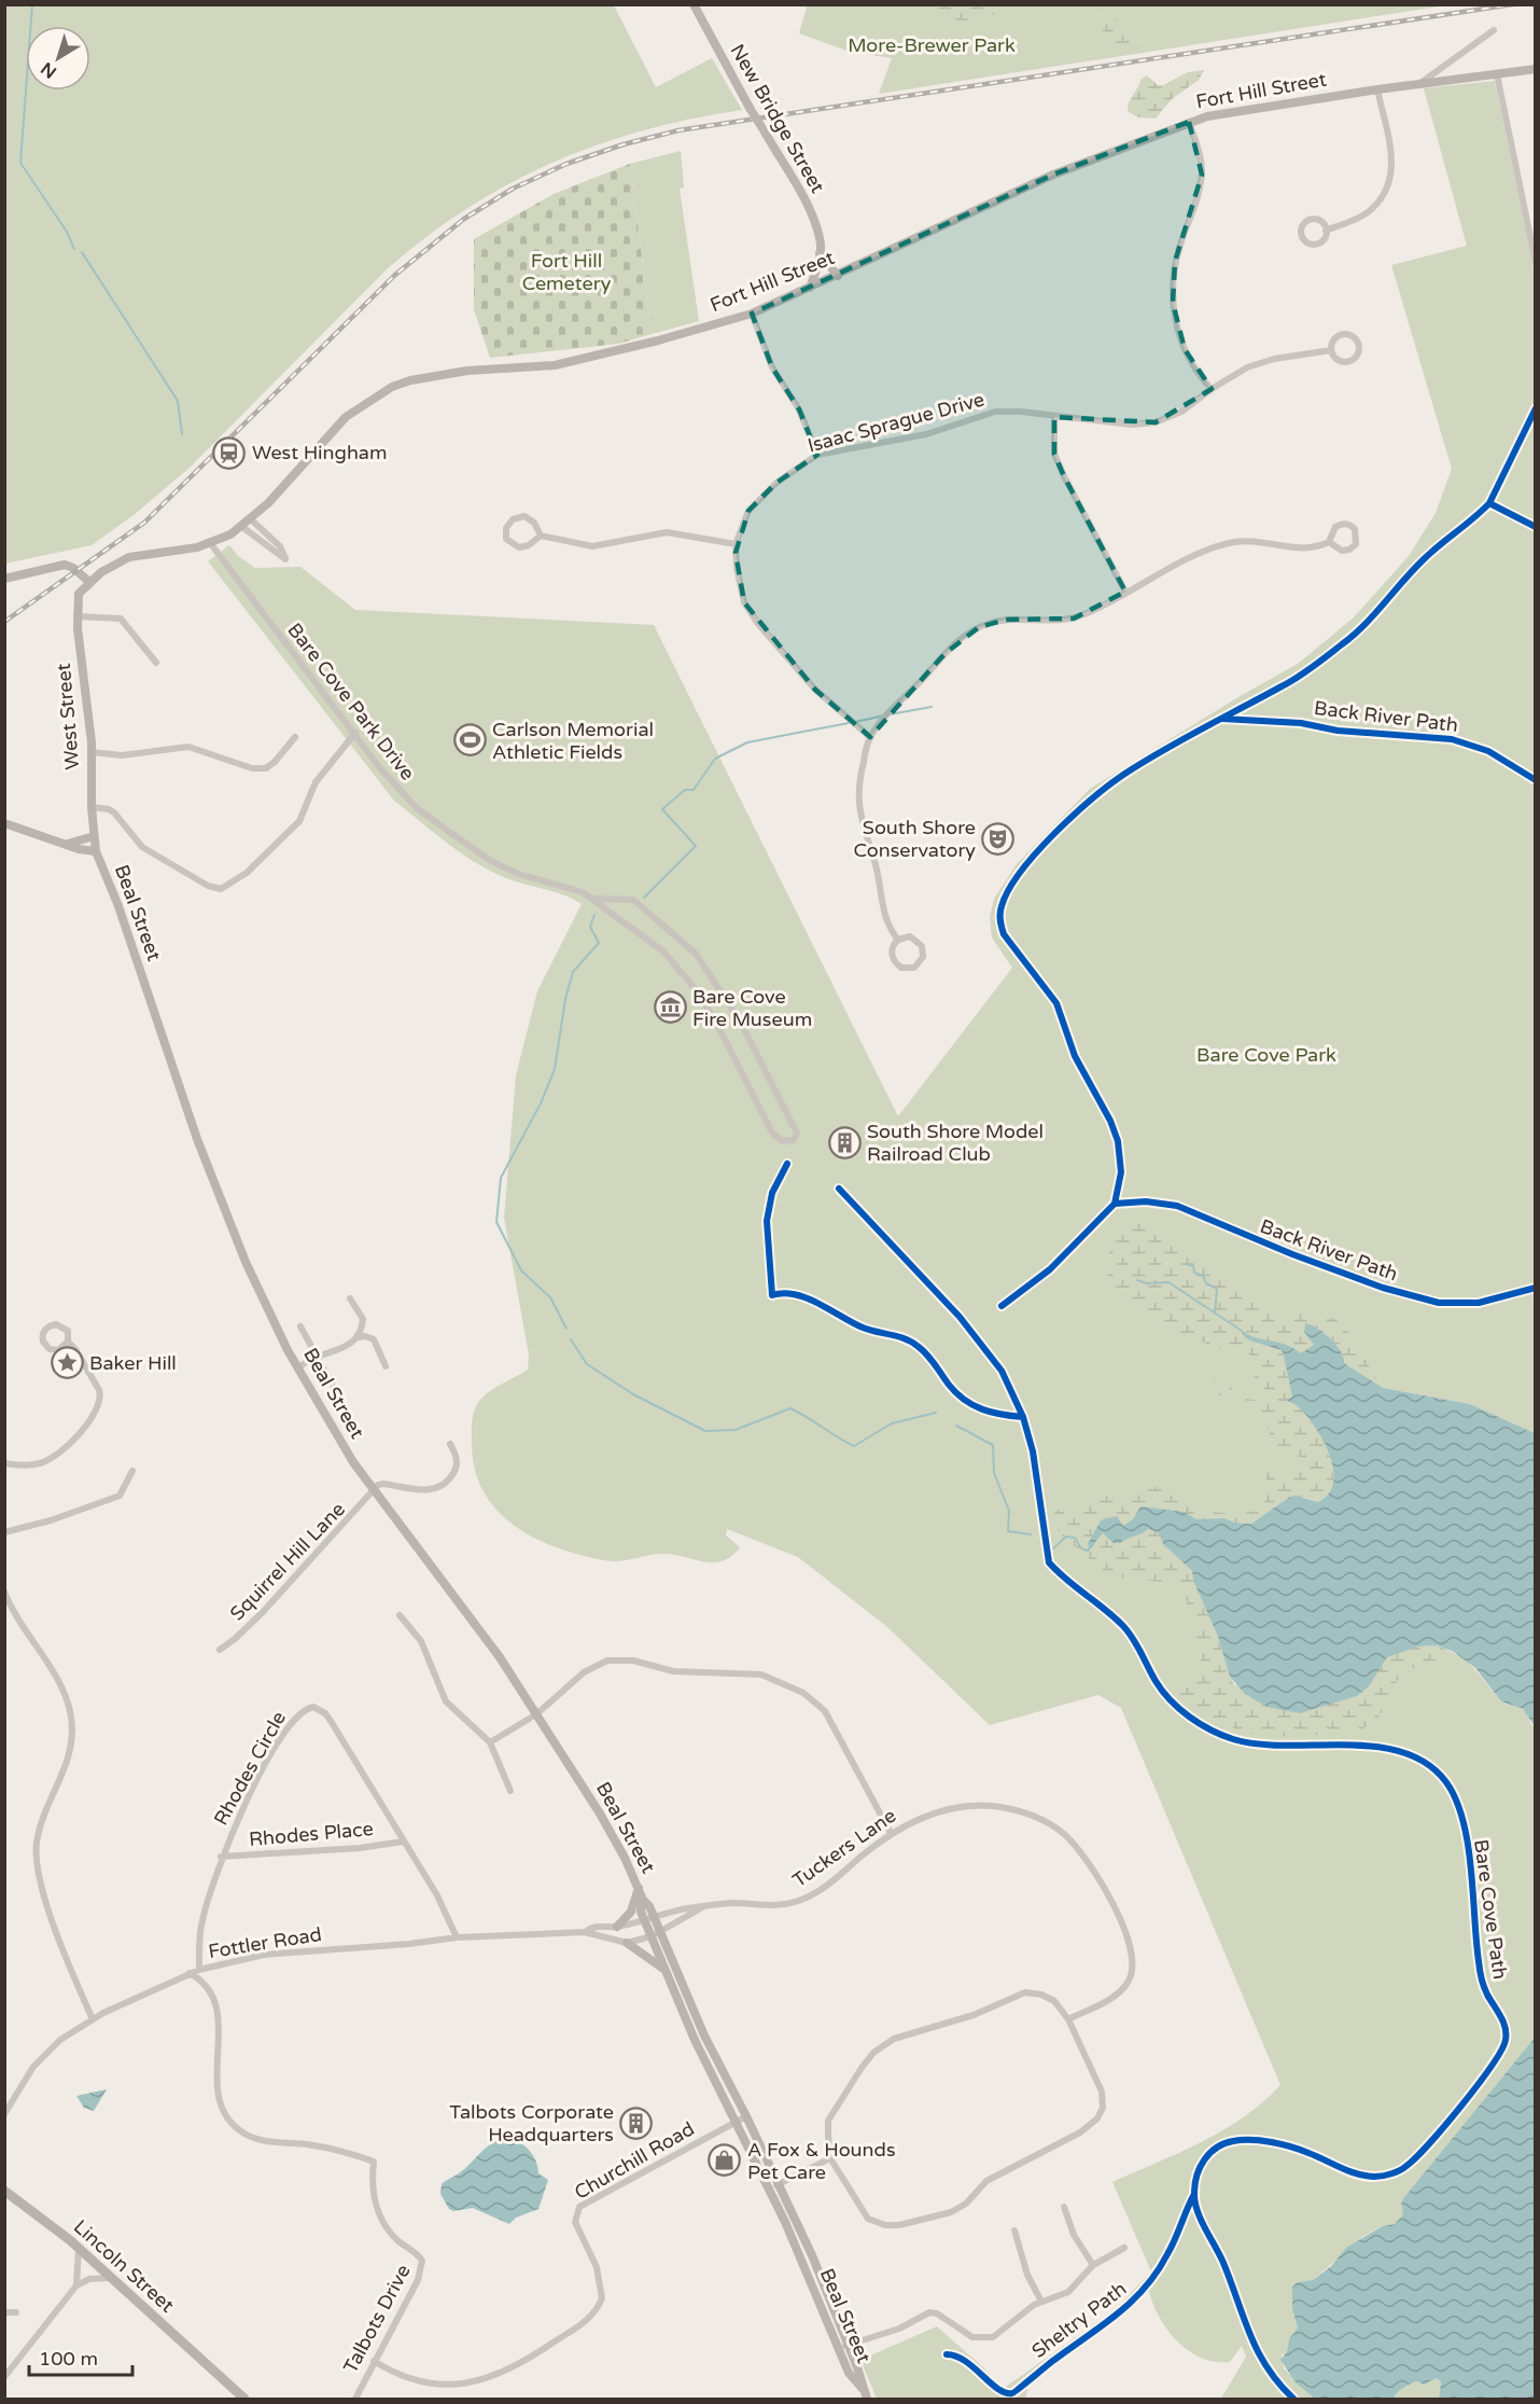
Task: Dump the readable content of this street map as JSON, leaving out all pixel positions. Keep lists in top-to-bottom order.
{
  "streets": {
    "main road": ["Lincoln Street"],
    "street": [
      "Fort Hill Street",
      "New Bridge Street",
      "Isaac Sprague Drive",
      "Bare Cove Park Drive",
      "West Street",
      "Beal Street",
      "Squirrel Hill Lane",
      "Rhodes Circle",
      "Rhodes Place",
      "Tuckers Lane",
      "Fottler Road",
      "Churchill Road",
      "Talbots Drive"
    ],
    "cycle path": ["Back River Path", "Bare Cove Path", "Sheltry Path"]
  },
  "crossings": [
    ["Fort Hill Street", "New Bridge Street"],
    ["Fort Hill Street", "Bare Cove Park Drive"],
    ["Fort Hill Street", "West Street"],
    ["West Street", "Beal Street"],
    ["Beal Street", "Squirrel Hill Lane"],
    ["Beal Street", "Tuckers Lane"],
    ["Beal Street", "Fottler Road"],
    ["Beal Street", "Churchill Road"],
    ["Rhodes Circle", "Rhodes Place"],
    ["Rhodes Circle", "Fottler Road"],
    ["Tuckers Lane", "Fottler Road"],
    ["Fottler Road", "Talbots Drive"],
    ["Churchill Road", "Talbots Drive"]
  ],
  "parks": ["More-Brewer Park", "Fort Hill Cemetery", "Bare Cove Park"],
  "places": {
    "station": ["West Hingham"],
    "sports": ["Carlson Memorial Athletic Fields"],
    "theatre": ["South Shore Conservatory"],
    "museum": ["Bare Cove Fire Museum"],
    "building": ["South Shore Model Railroad Club", "Talbots Corporate Headquarters"],
    "place": ["Baker Hill"],
    "shop": ["A Fox & Hounds Pet Care"]
  },
  "scale_bar": "100 m",
  "north": "bottom left"
}
